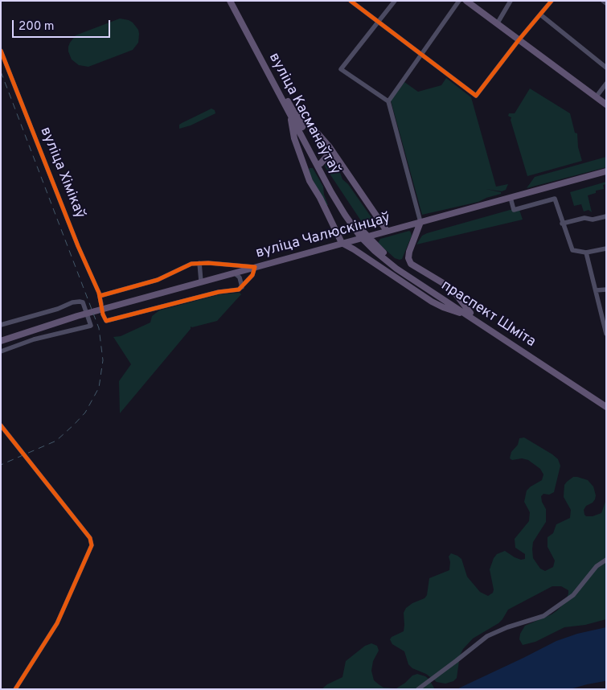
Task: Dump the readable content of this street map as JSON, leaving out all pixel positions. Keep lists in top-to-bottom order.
{
  "streets": {
    "main road": ["вуліца Касманаўтаў", "вуліца Чалюскінцаў", "праспект Шміта"],
    "street": ["вуліца Хімікаў"]
  },
  "crossings": [
    ["вуліца Касманаўтаў", "праспект Шміта"]
  ],
  "scale_bar": "200 m"
}
